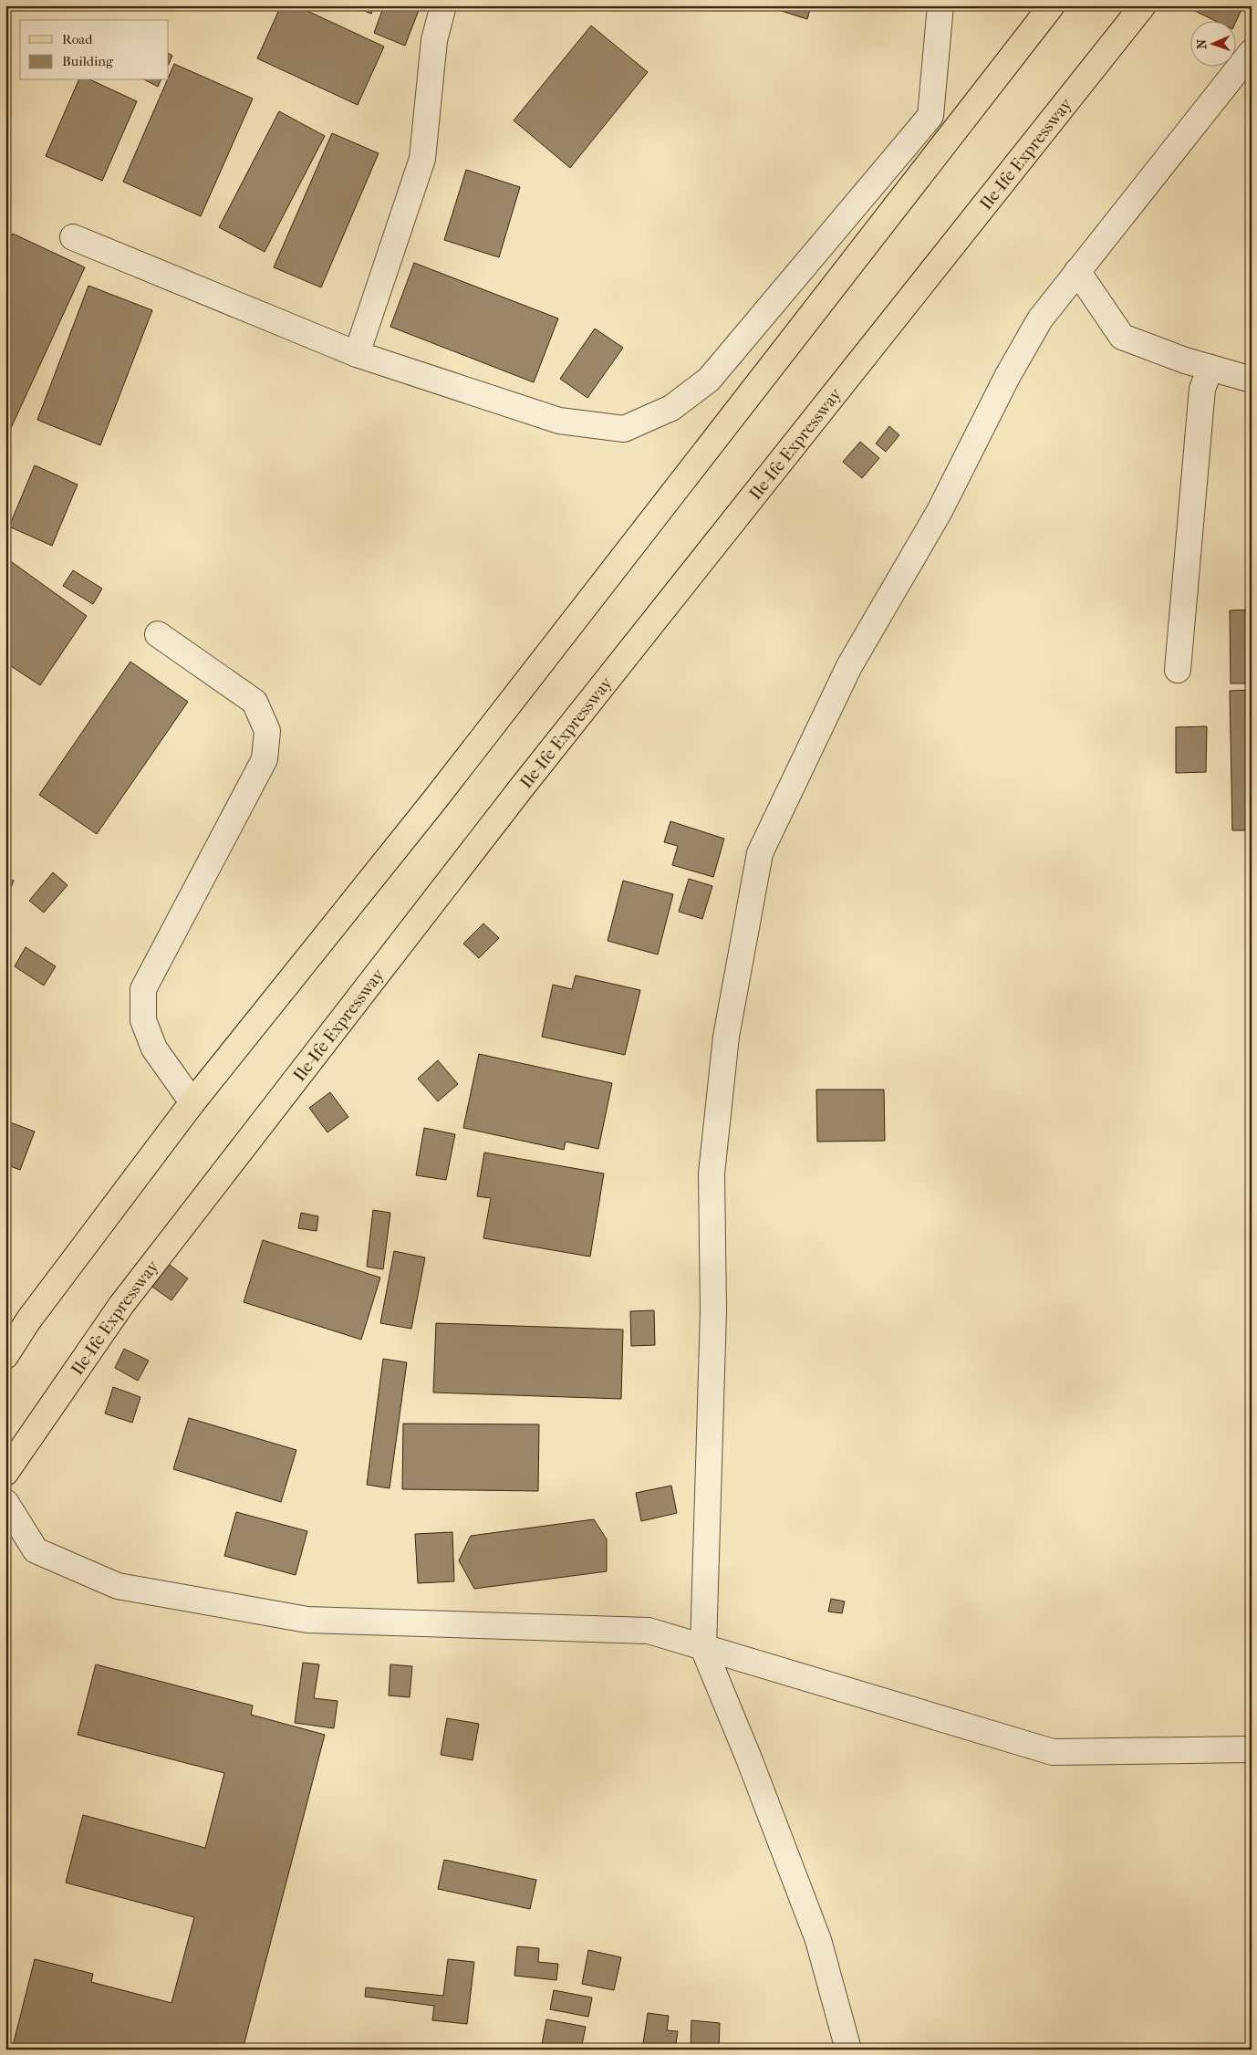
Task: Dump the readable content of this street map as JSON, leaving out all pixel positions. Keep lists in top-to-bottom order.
{
  "streets": {
    "main road": ["Ile-Ife Expressway"]
  },
  "legend": ["Road", "Building"],
  "north": "left"
}
